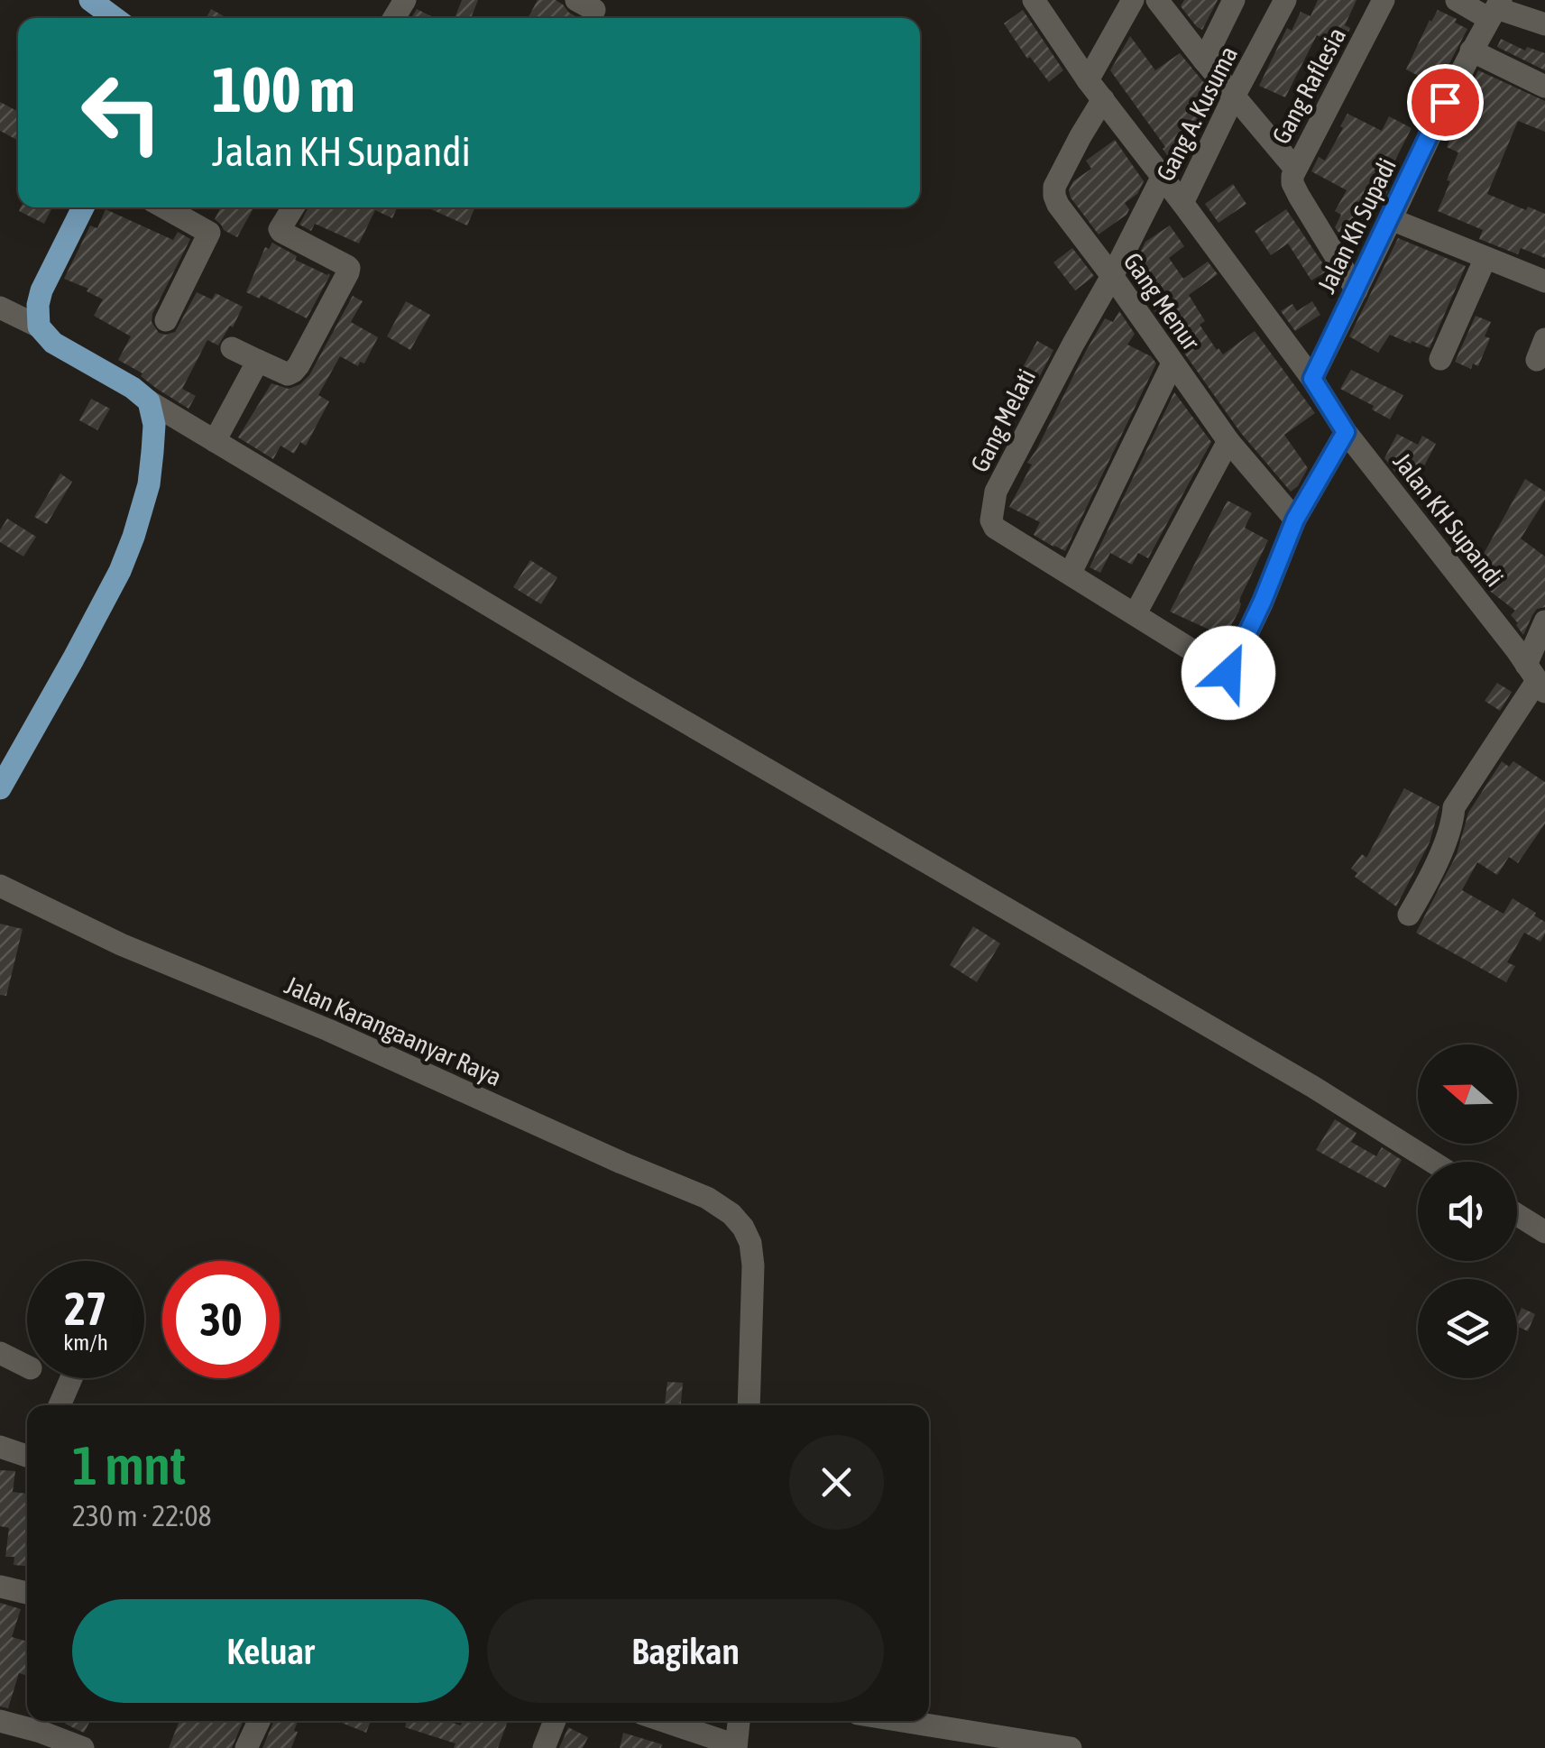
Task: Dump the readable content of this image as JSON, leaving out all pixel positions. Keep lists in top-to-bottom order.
{
  "streets": {
    "street": [
      "Gang Raflesia",
      "Gang A. Kusuma",
      "Jalan Kh Supadi",
      "Gang Menur",
      "Gang Melati",
      "Jalan KH Supandi",
      "Jalan Karangaanyar Raya"
    ]
  },
  "crossings": [
    ["Gang Raflesia", "Jalan Kh Supadi"],
    ["Gang A. Kusuma", "Gang Menur"],
    ["Gang A. Kusuma", "Gang Melati"],
    ["Jalan Kh Supadi", "Jalan KH Supandi"],
    ["Gang Menur", "Gang Melati"],
    ["Gang Melati", "Jalan KH Supandi"]
  ],
  "north": "left",
  "page": {
    "turn": ["100 m", "Jalan KH Supandi"],
    "speed": "27 km/h",
    "limit": "30",
    "heading": ["1 mnt", "230 m · 22:08"],
    "buttons": ["Keluar", "Bagikan"]
  }
}
